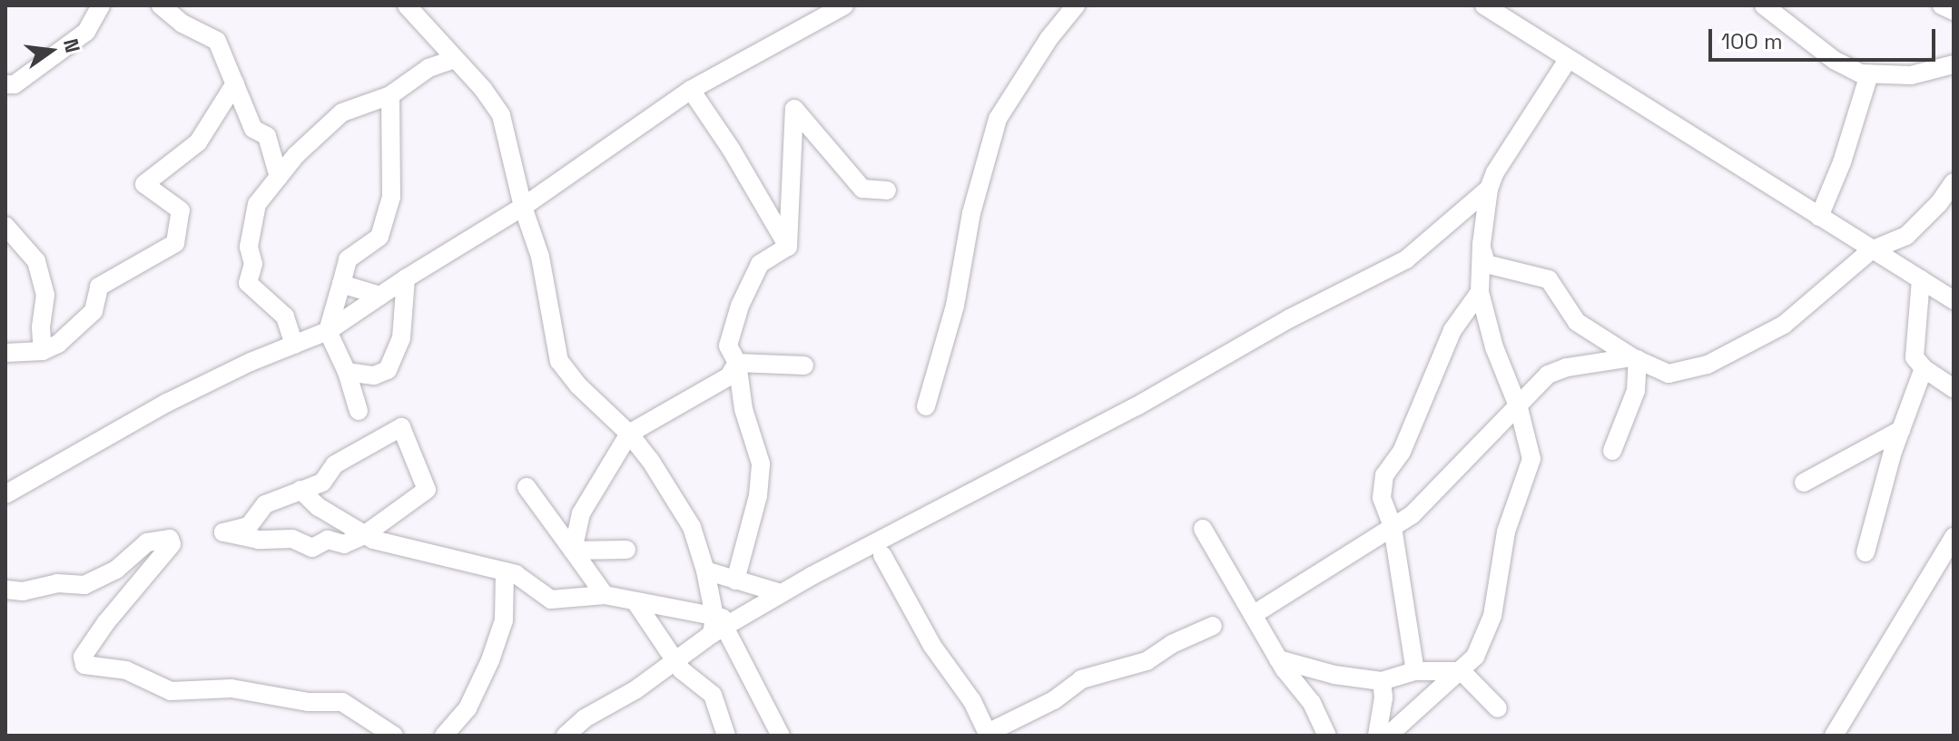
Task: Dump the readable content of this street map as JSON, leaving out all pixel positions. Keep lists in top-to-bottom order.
{
  "scale_bar": "100 m",
  "north": "right"
}
